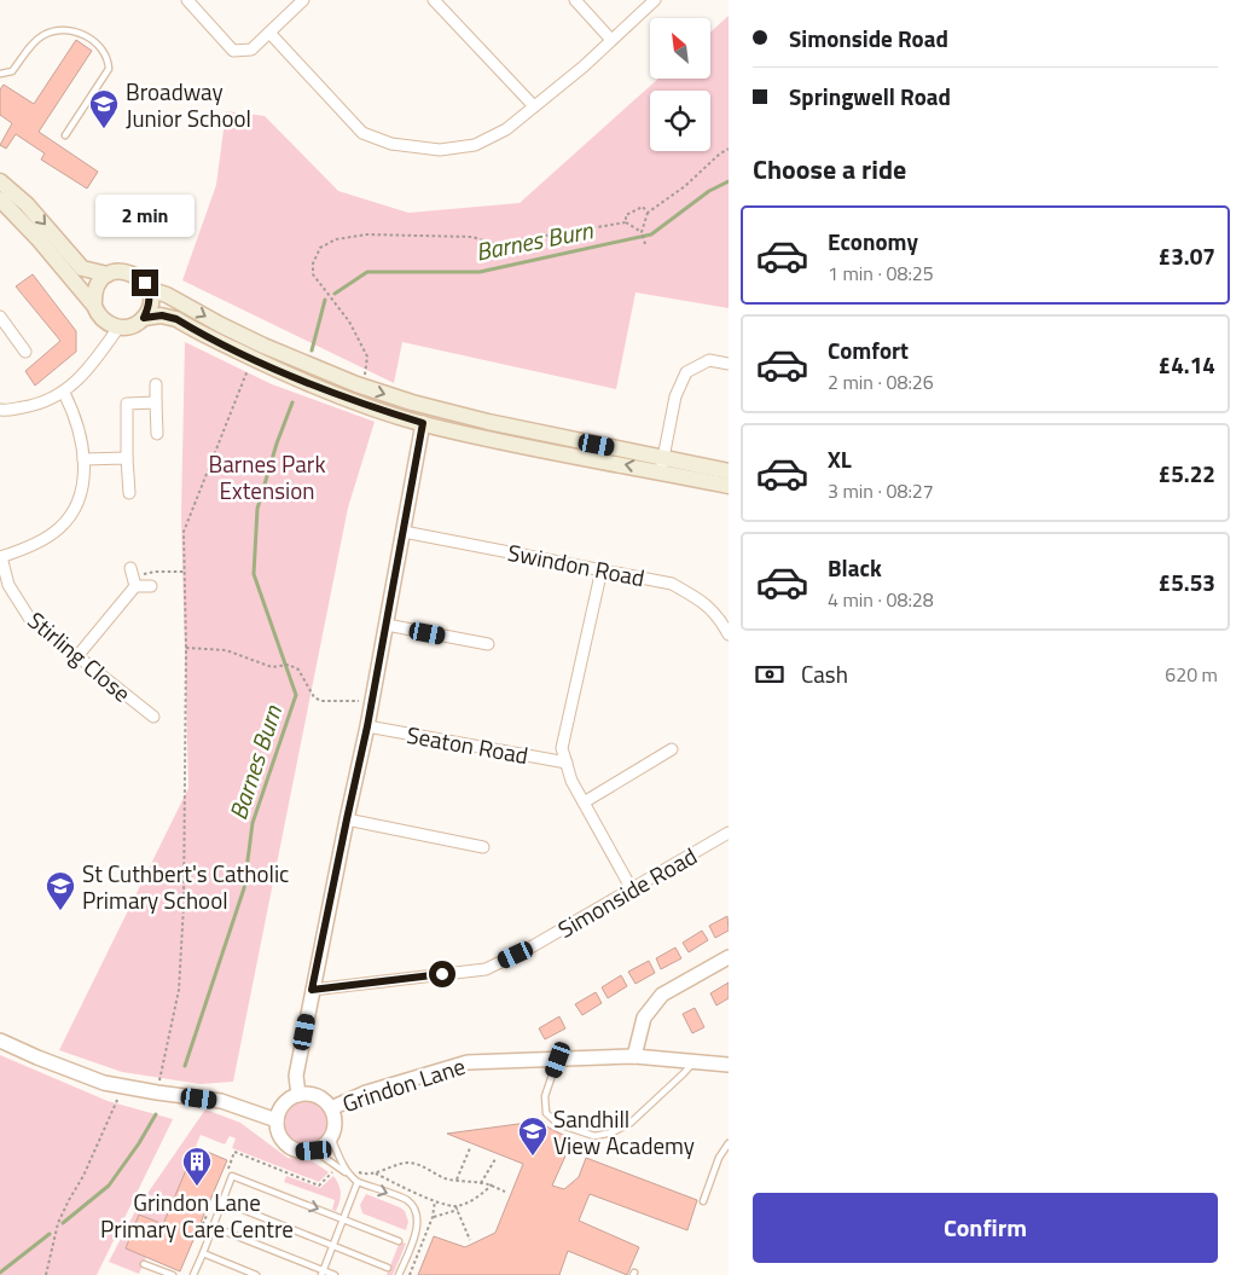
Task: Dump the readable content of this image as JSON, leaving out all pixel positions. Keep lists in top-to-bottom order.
{
  "streets": {
    "street": [
      "Swindon Road",
      "Stirling Close",
      "Seaton Road",
      "Simonside Road",
      "Grindon Lane"
    ]
  },
  "water": ["Barnes Burn"],
  "parks": ["Barnes Park Extension"],
  "places": {
    "school or university": ["Broadway Junior School", "St Cuthbert's Catholic Primary School", "Sandhill View Academy"],
    "building": ["Grindon Lane Primary Care Centre"]
  },
  "north": "top left",
  "page": {
    "banner": ["Simonside Road", "Springwell Road"],
    "heading": "Choose a ride",
    "bubble": "2 min",
    "list": [
      {
        "name": "Economy",
        "note": "1 min · 08:25",
        "value": "£3.07"
      },
      {
        "name": "Comfort",
        "note": "2 min · 08:26",
        "value": "£4.14"
      },
      {
        "name": "XL",
        "note": "3 min · 08:27",
        "value": "£5.22"
      },
      {
        "name": "Black",
        "note": "4 min · 08:28",
        "value": "£5.53"
      }
    ],
    "pay": ["Cash", "620 m"],
    "buttons": "Confirm"
  }
}
